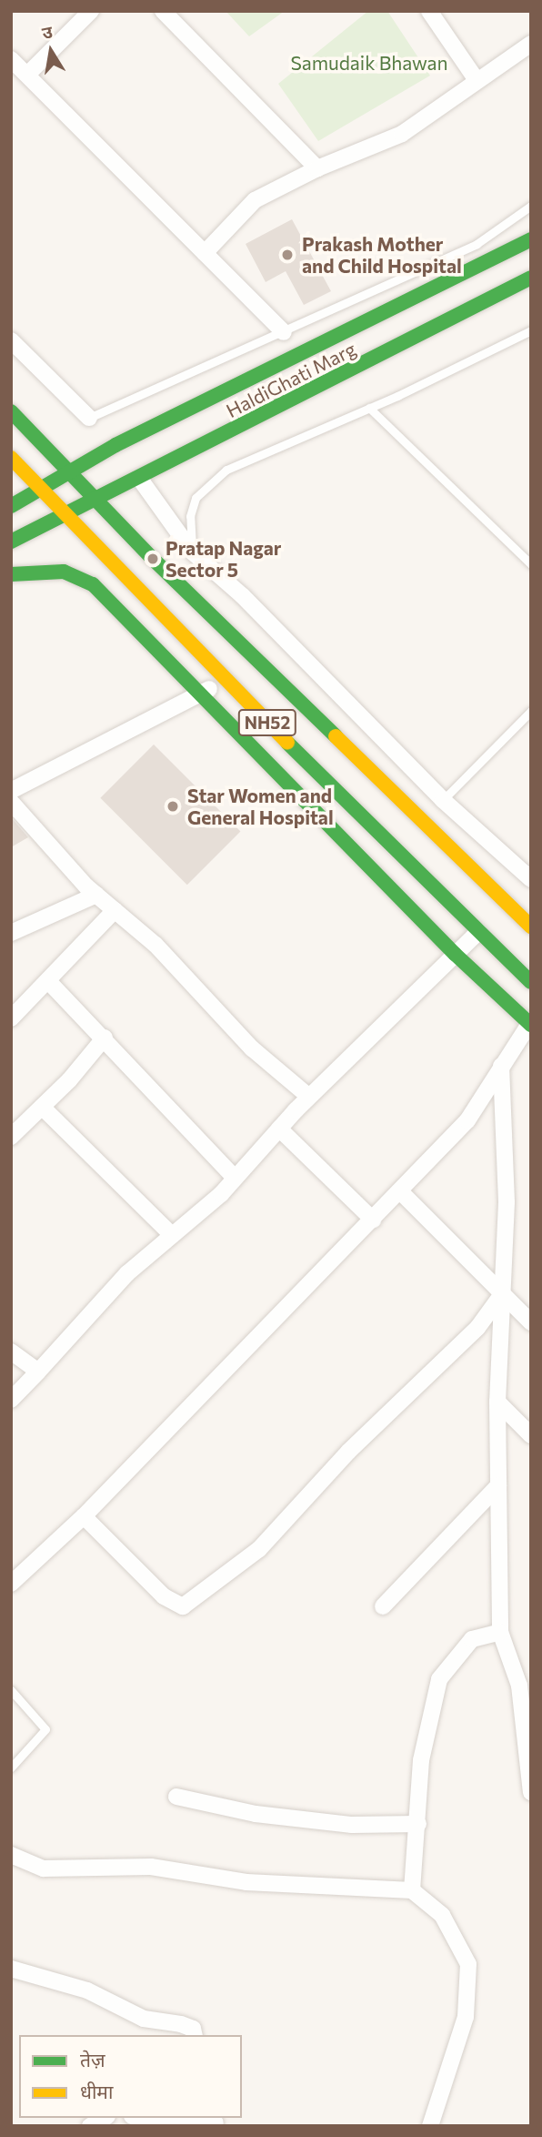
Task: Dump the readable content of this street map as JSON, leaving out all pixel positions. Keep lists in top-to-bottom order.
{
  "streets": {
    "main road": ["HaldiGhati Marg", "NH52"]
  },
  "crossings": [
    ["HaldiGhati Marg", "NH52"]
  ],
  "parks": ["Samudaik Bhawan"],
  "places": ["Prakash Mother and Child Hospital", "Pratap Nagar Sector 5", "Star Women and General Hospital"],
  "legend": ["तेज़", "धीमा"],
  "north": "top"
}
